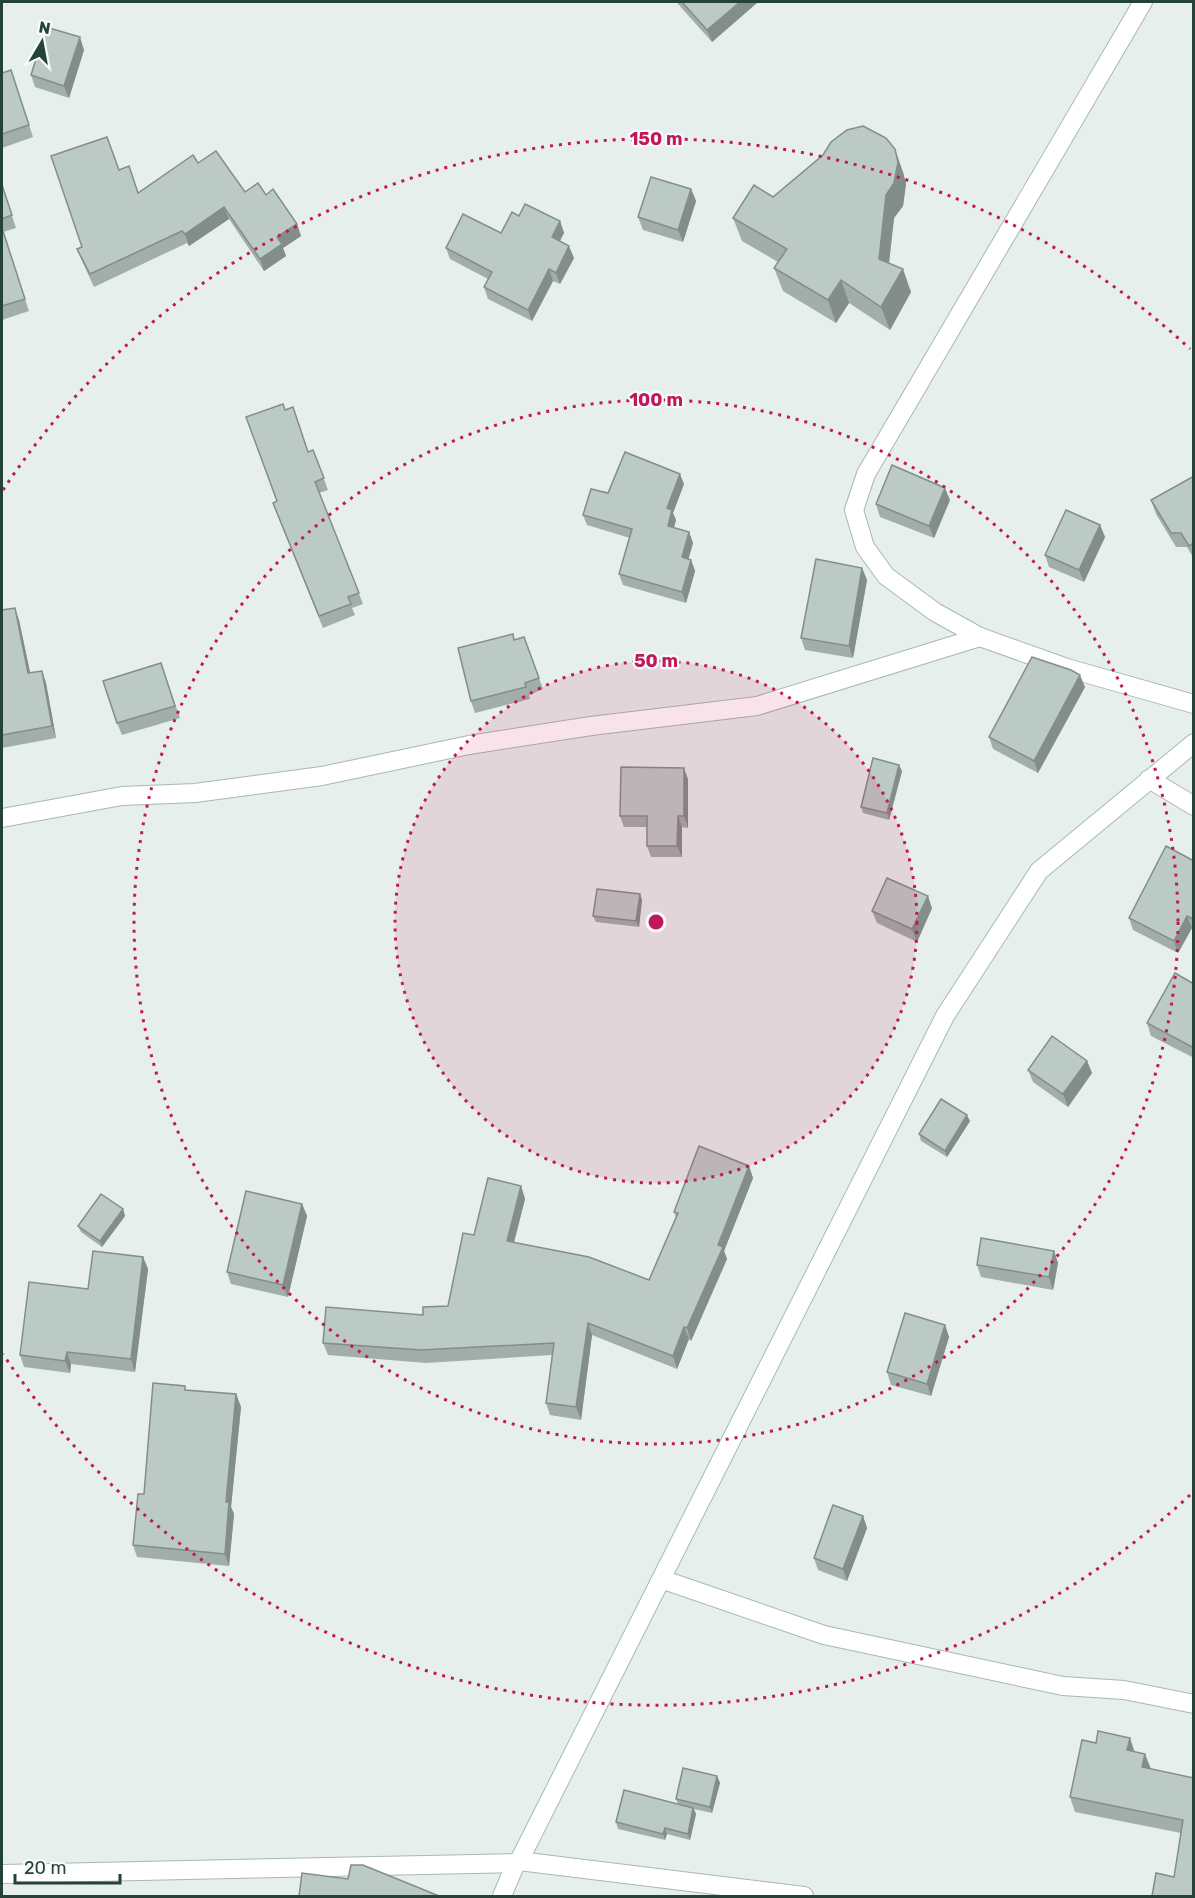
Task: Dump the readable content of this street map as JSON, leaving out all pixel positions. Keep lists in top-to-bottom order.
{
  "scale_bar": "20 m",
  "north": "top",
  "rings": ["150 m", "100 m", "50 m"]
}
